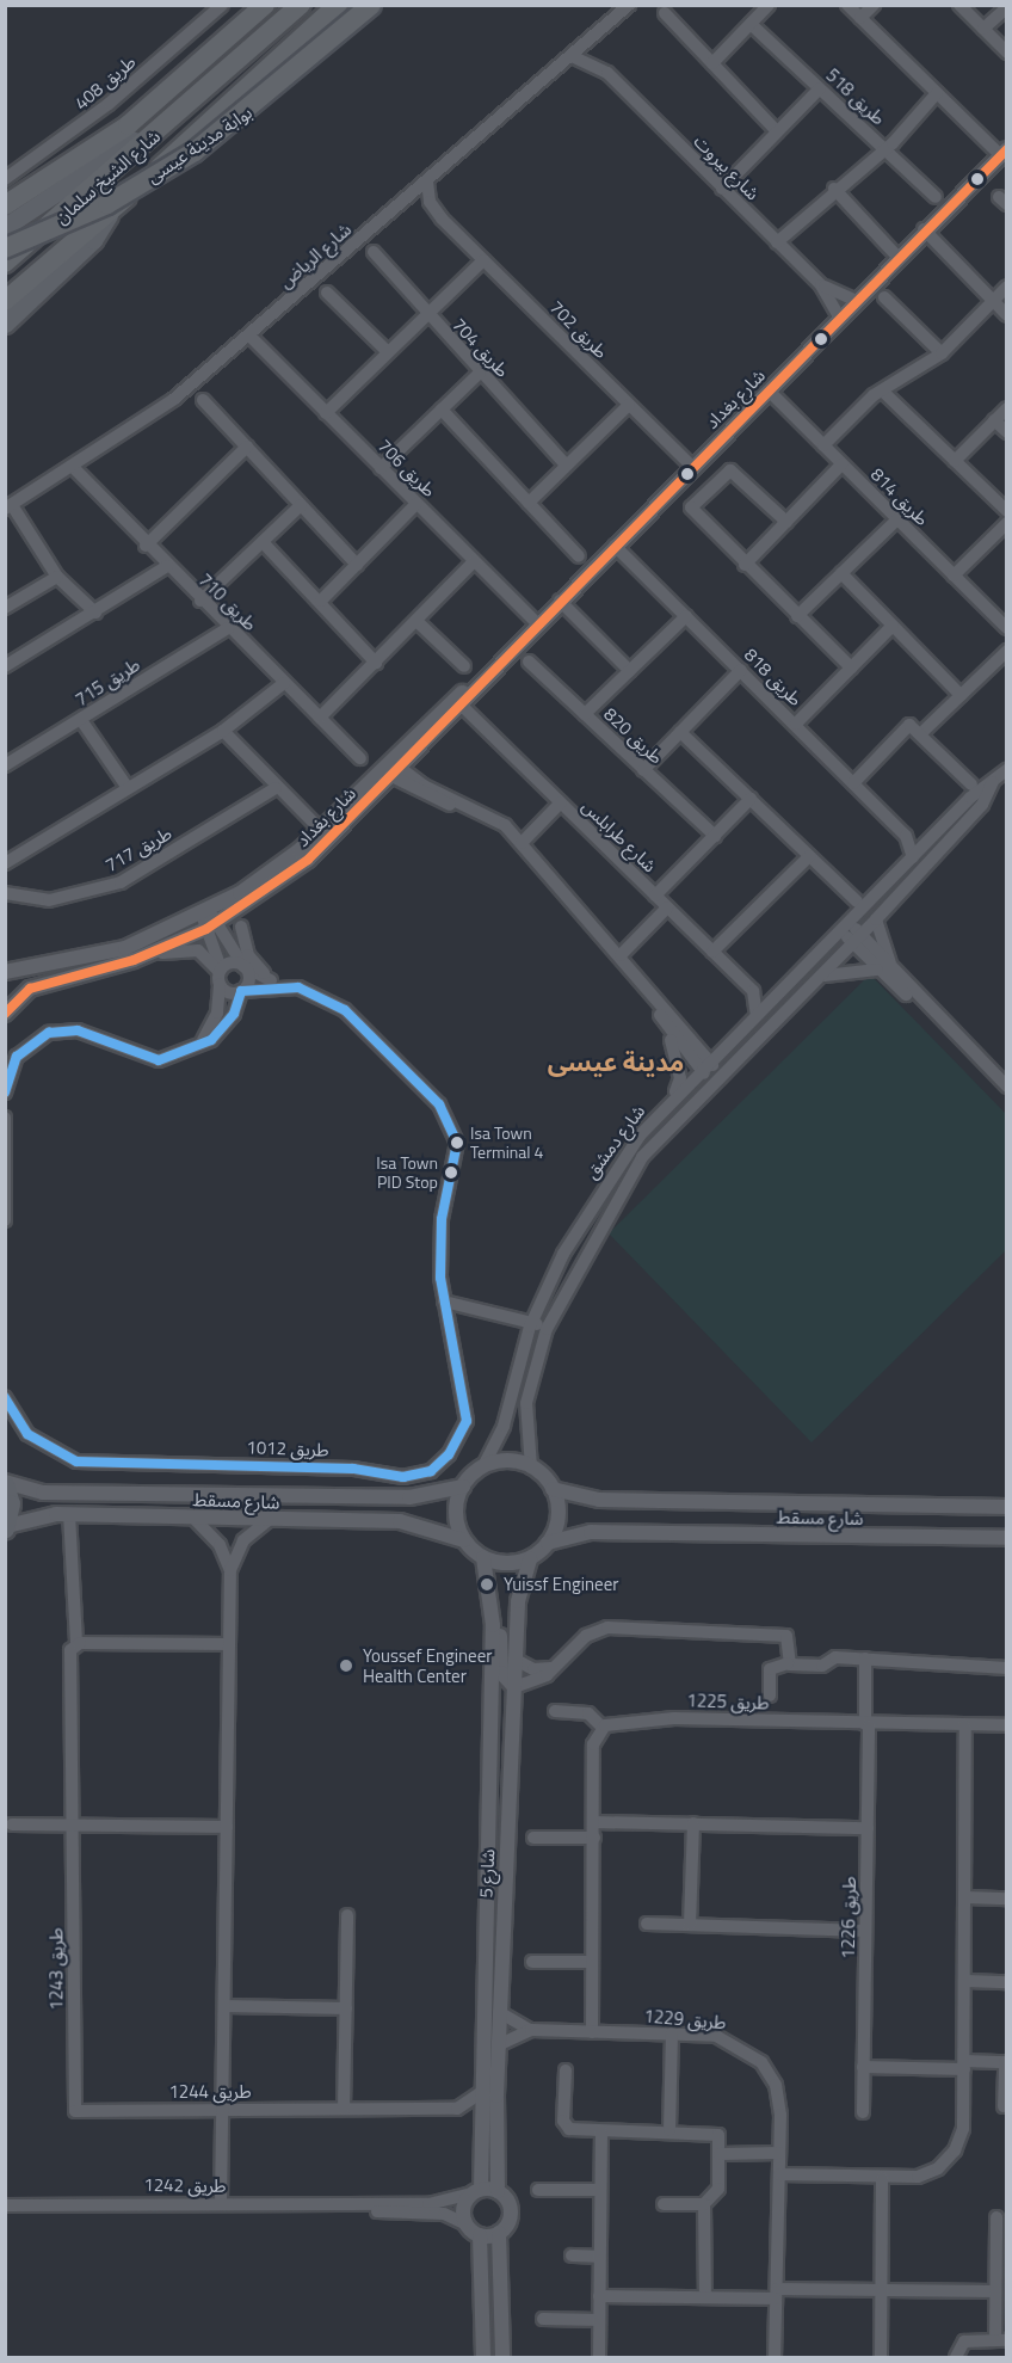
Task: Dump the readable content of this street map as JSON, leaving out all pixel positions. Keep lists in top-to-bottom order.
{
  "streets": {
    "main road": ["بوابة مدينة عيسى", "شارع الشيخ سلمان"],
    "street": [
      "طريق 408",
      "طريق 518",
      "شارع بيروت",
      "شارع الرياض",
      "طريق 702",
      "طريق 704",
      "شارع بغداد",
      "طريق 706",
      "طريق 814",
      "طريق 710",
      "طريق 818",
      "طريق 715",
      "طريق 820",
      "شارع طرابلس",
      "طريق 717",
      "شارع دمشق",
      "طريق 1012",
      "شارع مسقط",
      "طريق 1225",
      "شارع 5",
      "طريق 1226",
      "طريق 1243",
      "طريق 1229",
      "طريق 1244",
      "طريق 1242"
    ]
  },
  "crossings": [
    ["شارع بيروت", "شارع الرياض"],
    ["شارع بيروت", "شارع بغداد"],
    ["شارع الرياض", "طريق 702"],
    ["شارع الرياض", "طريق 706"],
    ["شارع الرياض", "طريق 710"],
    ["طريق 702", "شارع بغداد"],
    ["شارع بغداد", "طريق 706"],
    ["شارع بغداد", "طريق 814"],
    ["شارع بغداد", "طريق 818"],
    ["شارع بغداد", "شارع طرابلس"],
    ["طريق 710", "طريق 715"],
    ["طريق 818", "شارع دمشق"],
    ["شارع دمشق", "شارع مسقط"],
    ["شارع دمشق", "شارع 5"],
    ["شارع مسقط", "شارع 5"],
    ["شارع مسقط", "طريق 1243"],
    ["طريق 1225", "طريق 1226"],
    ["شارع 5", "طريق 1229"],
    ["شارع 5", "طريق 1242"],
    ["طريق 1243", "طريق 1244"]
  ],
  "districts": ["مدينة عيسى"],
  "places": [
    "Isa Town Terminal 4",
    "Isa Town PID Stop",
    "Yuissf Engineer",
    "Youssef Engineer Health Center"
  ]
}
